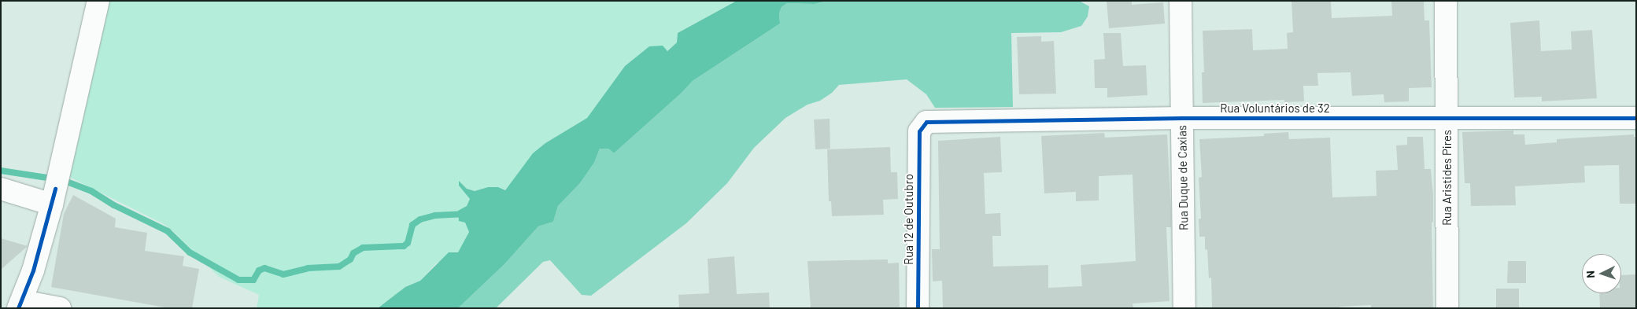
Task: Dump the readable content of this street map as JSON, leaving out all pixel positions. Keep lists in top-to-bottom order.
{
  "streets": {
    "street": [
      "Rua Voluntários de 32",
      "Rua Duque de Caxias",
      "Rua Aristides Pires",
      "Rua 12 de Outubro"
    ]
  },
  "crossings": [
    ["Rua Voluntários de 32", "Rua Duque de Caxias"],
    ["Rua Voluntários de 32", "Rua Aristides Pires"],
    ["Rua Voluntários de 32", "Rua 12 de Outubro"]
  ],
  "north": "left"
}
